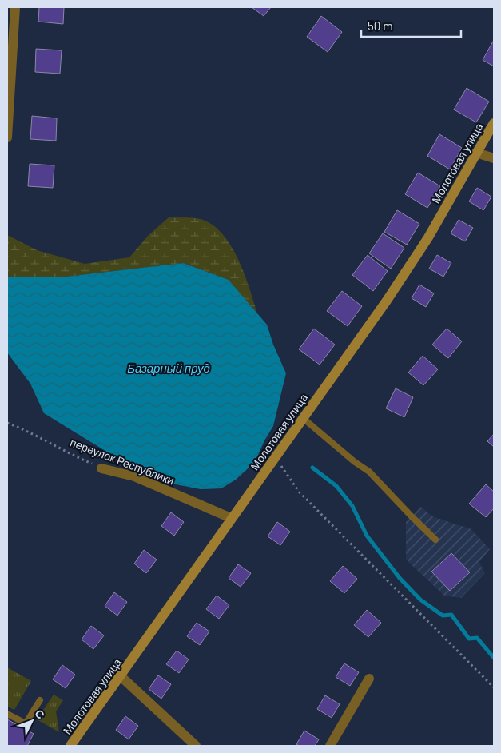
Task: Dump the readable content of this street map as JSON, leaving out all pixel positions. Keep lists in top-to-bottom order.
{
  "streets": {
    "street": ["Молотовая улица", "переулок Республики"]
  },
  "crossings": [
    ["Молотовая улица", "переулок Республики"]
  ],
  "water": ["Базарный пруд"],
  "scale_bar": "50 m",
  "north": "top right"
}
